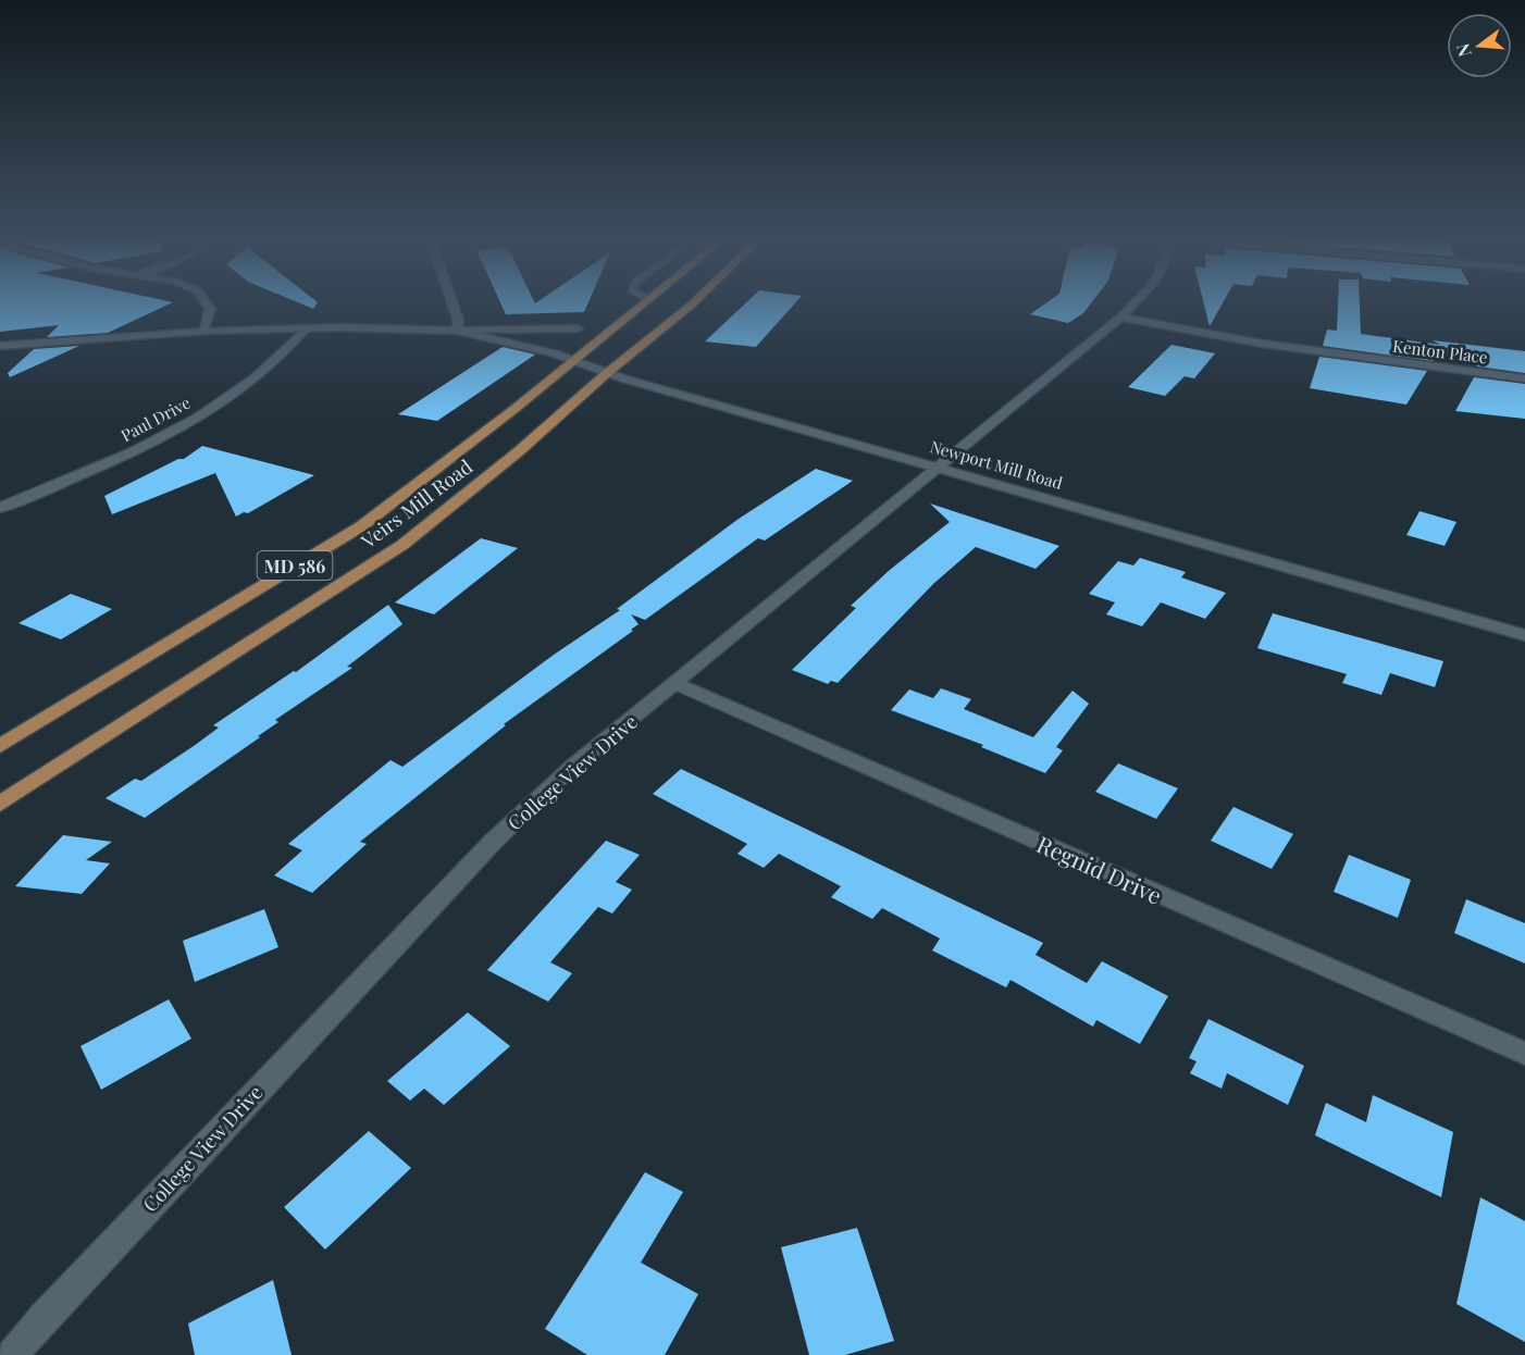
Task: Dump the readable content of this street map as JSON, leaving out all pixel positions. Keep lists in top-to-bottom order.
{
  "streets": {
    "main road": ["Veirs Mill Road", "MD 586"],
    "street": [
      "Kenton Place",
      "Paul Drive",
      "Newport Mill Road",
      "College View Drive",
      "Regnid Drive"
    ]
  },
  "crossings": [
    ["Kenton Place", "College View Drive"],
    ["Paul Drive", "Newport Mill Road"],
    ["Newport Mill Road", "Veirs Mill Road"],
    ["Newport Mill Road", "College View Drive"],
    ["College View Drive", "Regnid Drive"]
  ],
  "north": "left"
}
